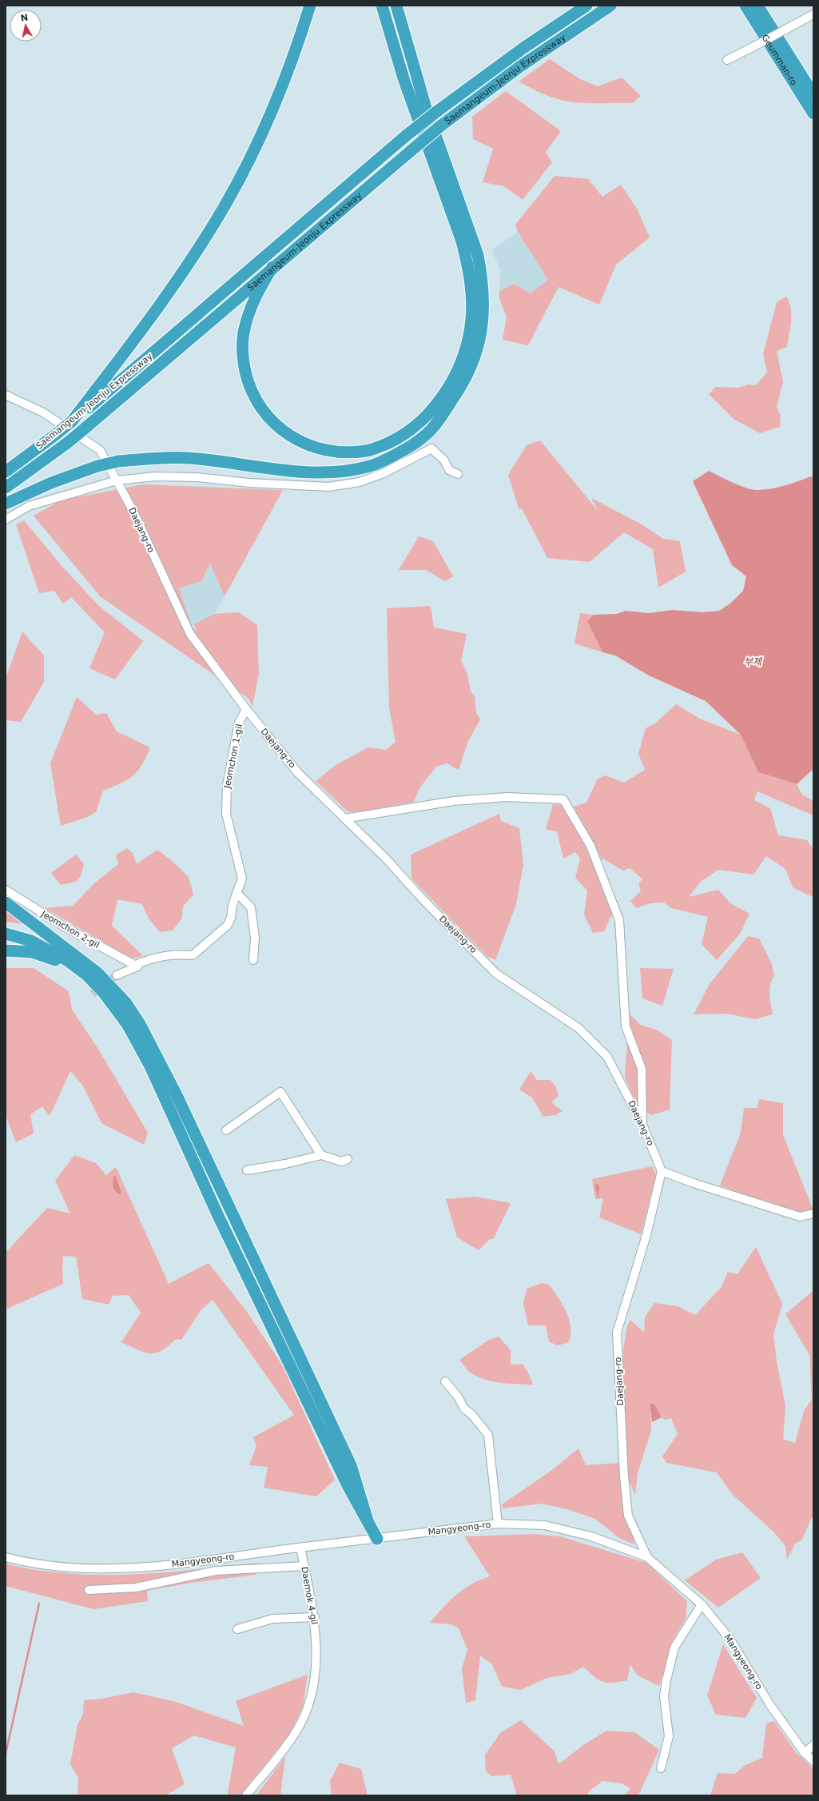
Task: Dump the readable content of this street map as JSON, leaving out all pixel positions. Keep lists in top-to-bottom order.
{
  "streets": {
    "highway": ["Geumman-ro", "Saemangeum-Jeonju Expressway"],
    "street": [
      "Daejang-ro",
      "Jeomchon 1-gil",
      "Jeomchon 2-gil",
      "Mangyeong-ro",
      "Daemok 4-gil"
    ]
  },
  "crossings": [
    ["Daejang-ro", "Jeomchon 1-gil"],
    ["Daejang-ro", "Mangyeong-ro"],
    ["Jeomchon 1-gil", "Jeomchon 2-gil"],
    ["Mangyeong-ro", "Daemok 4-gil"]
  ],
  "water": ["부제"],
  "north": "top"
}
